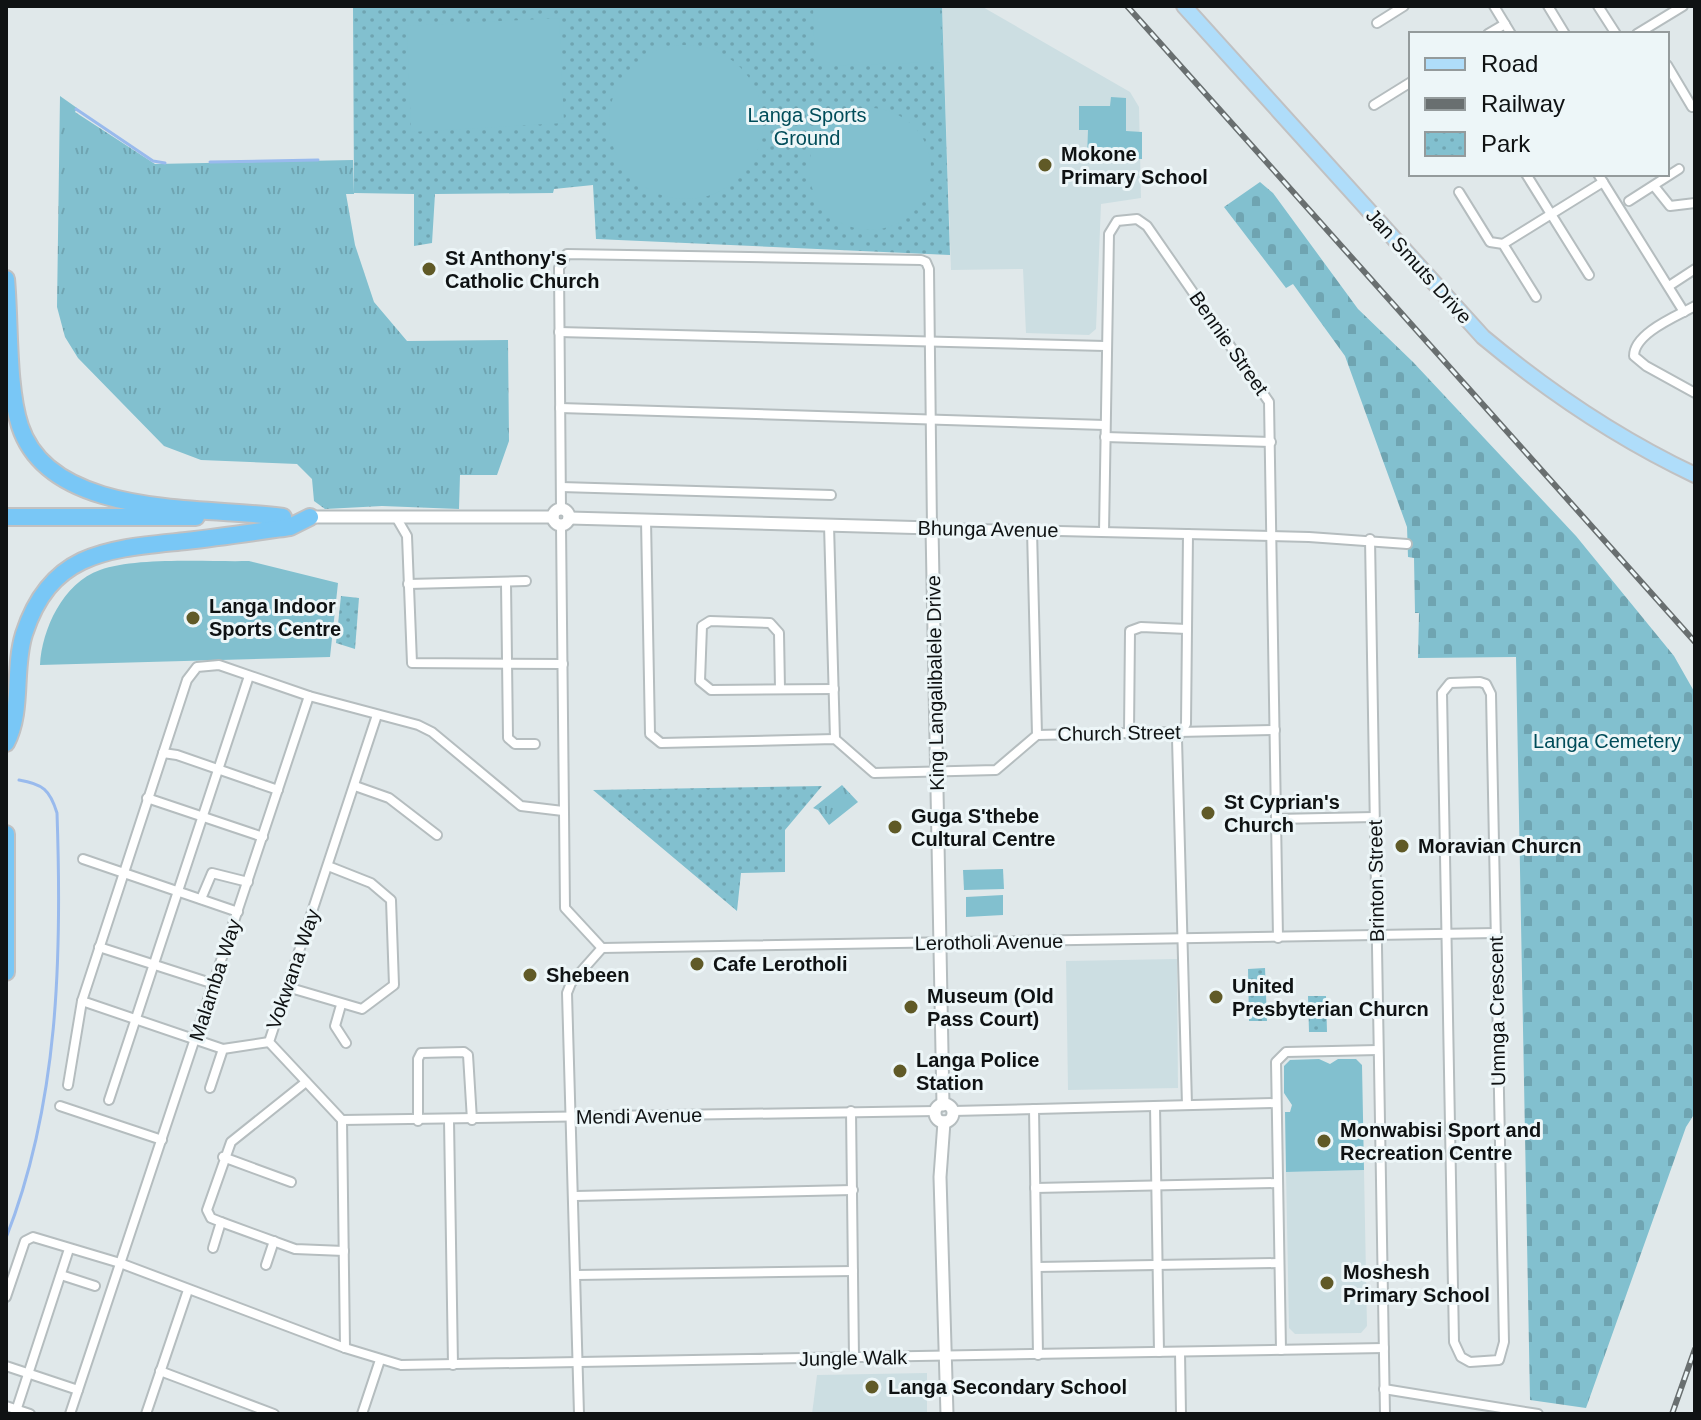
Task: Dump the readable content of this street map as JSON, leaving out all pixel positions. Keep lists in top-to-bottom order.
{
  "streets": {
    "main road": ["Jan Smuts Drive"],
    "street": [
      "Bennie Street",
      "Bhunga Avenue",
      "King Langalibalele Drive",
      "Church Street",
      "Brinton Street",
      "Lerotholi Avenue",
      "Vokwana Way",
      "Malamba Way",
      "Umnga Crescent",
      "Mendi Avenue",
      "Jungle Walk"
    ]
  },
  "crossings": [
    ["Bennie Street", "Bhunga Avenue"],
    ["Bennie Street", "Church Street"],
    ["Bennie Street", "Lerotholi Avenue"],
    ["Bhunga Avenue", "King Langalibalele Drive"],
    ["Bhunga Avenue", "Brinton Street"],
    ["King Langalibalele Drive", "Church Street"],
    ["King Langalibalele Drive", "Lerotholi Avenue"],
    ["King Langalibalele Drive", "Mendi Avenue"],
    ["Brinton Street", "Lerotholi Avenue"],
    ["Brinton Street", "Jungle Walk"],
    ["Lerotholi Avenue", "Umnga Crescent"],
    ["Vokwana Way", "Mendi Avenue"],
    ["Malamba Way", "Jungle Walk"]
  ],
  "parks": ["Langa Sports Ground", "Langa Cemetery"],
  "places": [
    "Mokone Primary School",
    "St Anthony's Catholic Church",
    "Langa Indoor Sports Centre",
    "St Cyprian's Church",
    "Guga S'thebe Cultural Centre",
    "Moravian Churcn",
    "Cafe Lerotholi",
    "Shebeen",
    "United Presbyterian Churcn",
    "Museum (Old Pass Court)",
    "Langa Police Station",
    "Monwabisi Sport and Recreation Centre",
    "Moshesh Primary School",
    "Langa Secondary School"
  ],
  "legend": ["Road", "Railway", "Park"]
}
